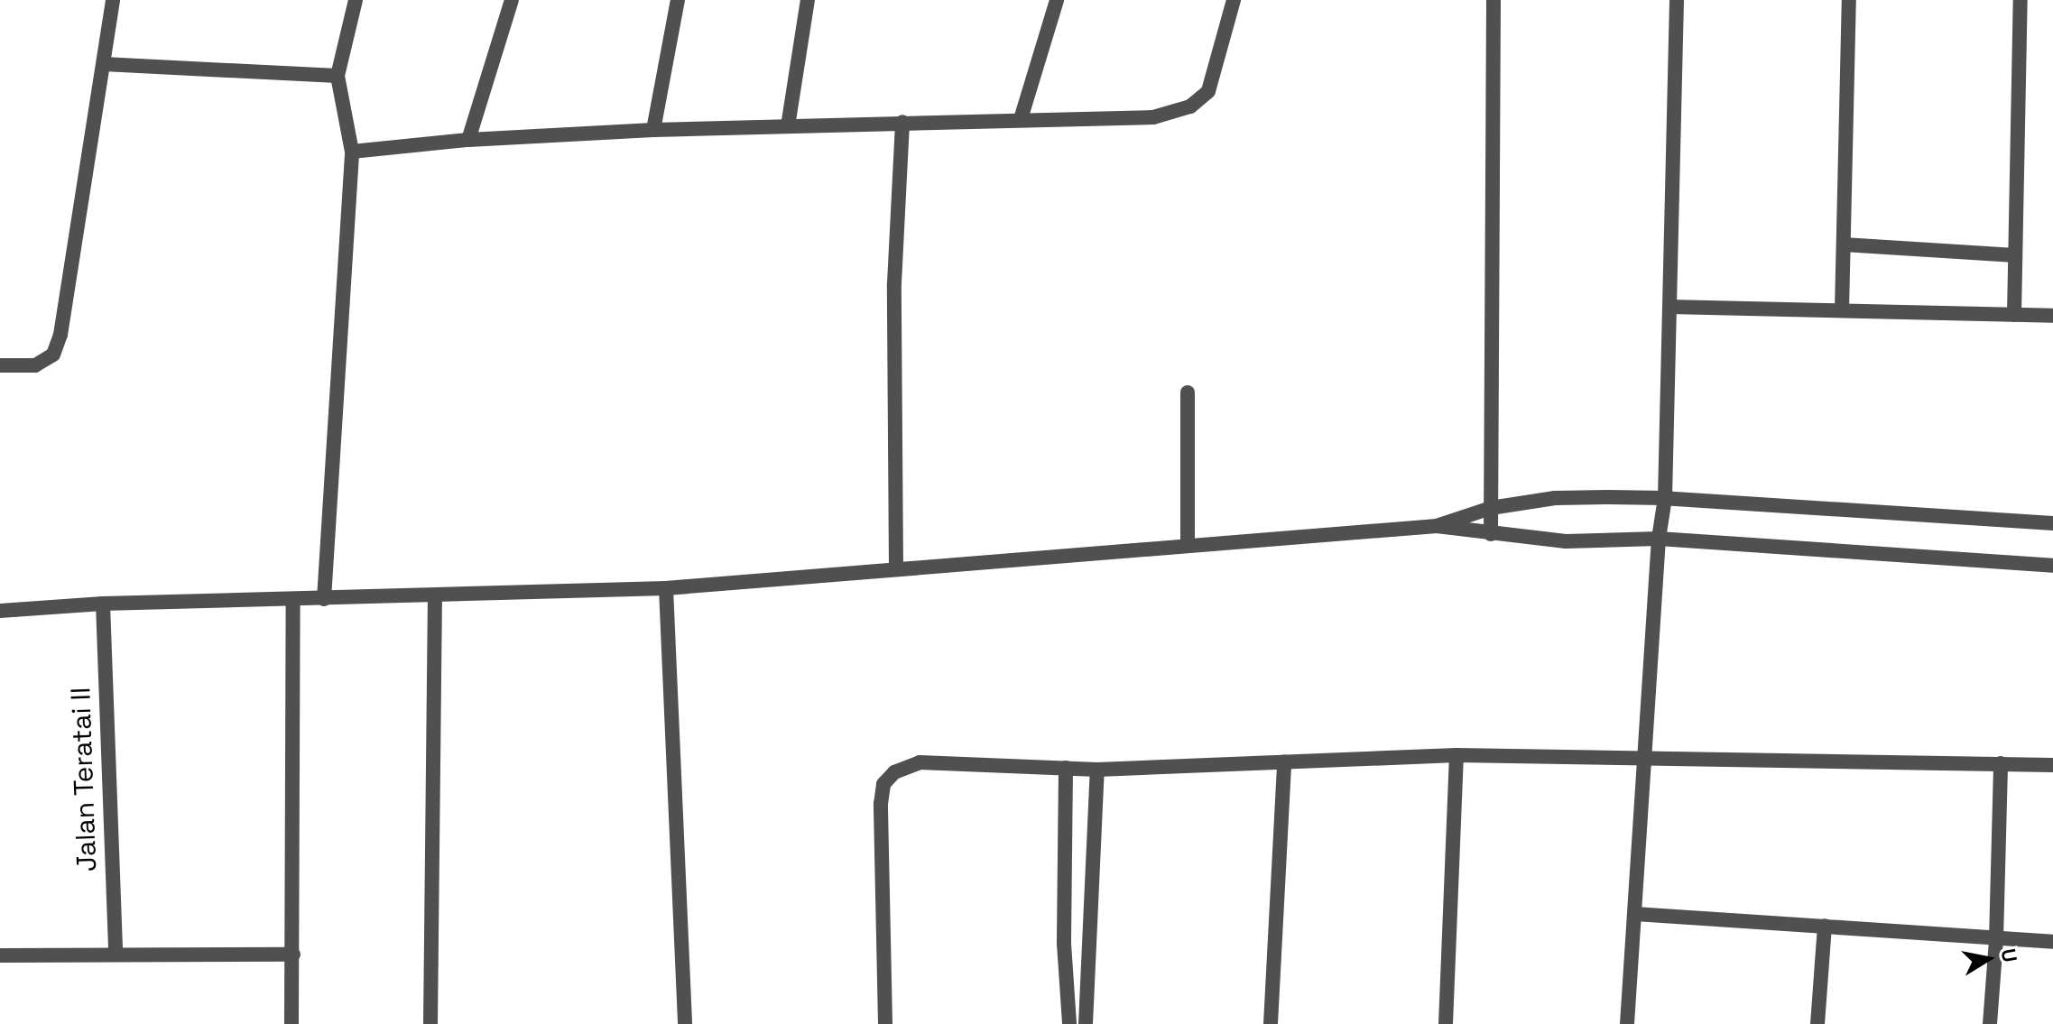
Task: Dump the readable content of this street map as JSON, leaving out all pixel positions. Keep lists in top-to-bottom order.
{
  "streets": {
    "street": ["Jalan Teratai II"]
  },
  "north": "right"
}
